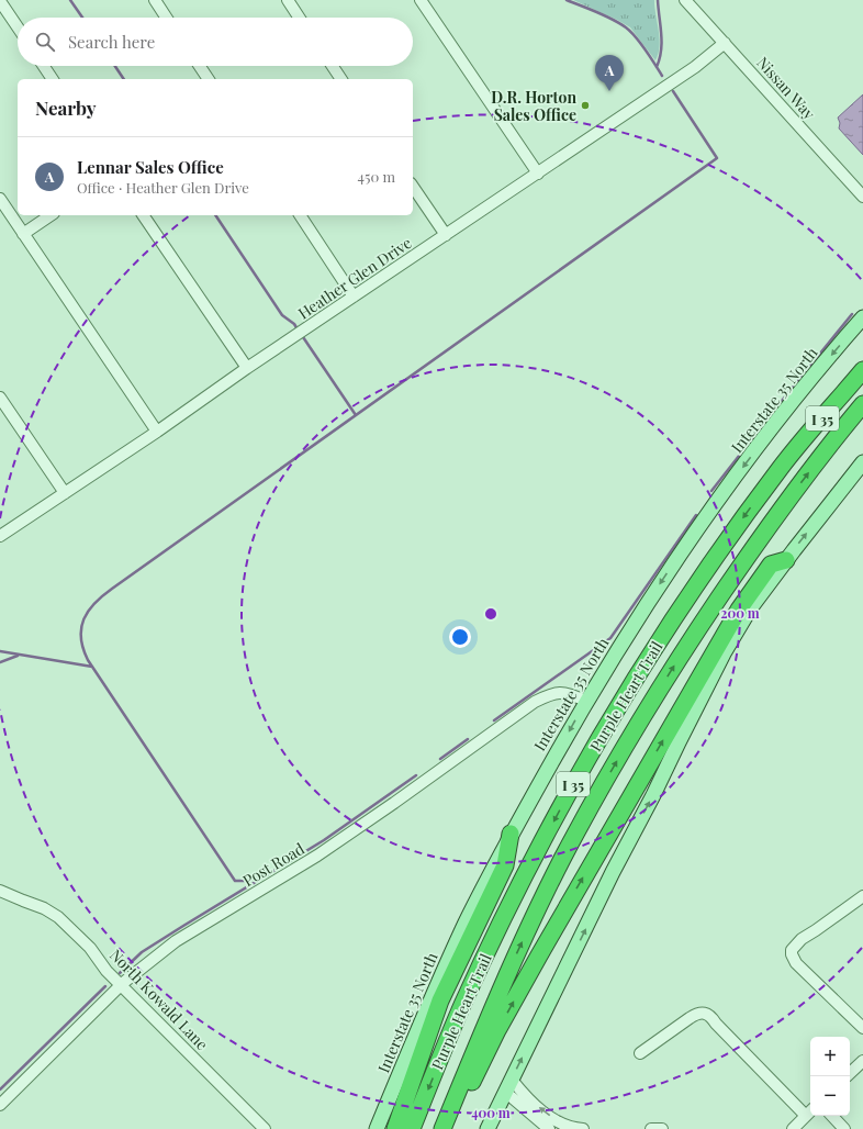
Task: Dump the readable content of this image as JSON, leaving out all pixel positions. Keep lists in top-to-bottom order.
{
  "streets": {
    "highway": ["I 35", "Purple Heart Trail"],
    "main road": ["Interstate 35 North"],
    "street": [
      "Nissan Way",
      "Heather Glen Drive",
      "Post Road",
      "North Kowald Lane"
    ]
  },
  "crossings": [
    ["Nissan Way", "Heather Glen Drive"],
    ["Interstate 35 North", "Post Road"],
    ["Post Road", "North Kowald Lane"]
  ],
  "places": ["D.R. Horton Sales Office"],
  "page": {
    "search": "Search here",
    "pins": "A",
    "heading": "Nearby",
    "list": [
      {
        "mark": "A",
        "name": "Lennar Sales Office",
        "note": "Office · Heather Glen Drive",
        "value": "450 m"
      }
    ],
    "map_buttons": ["+", "−"]
  },
  "rings": ["200 m", "400 m"]
}
